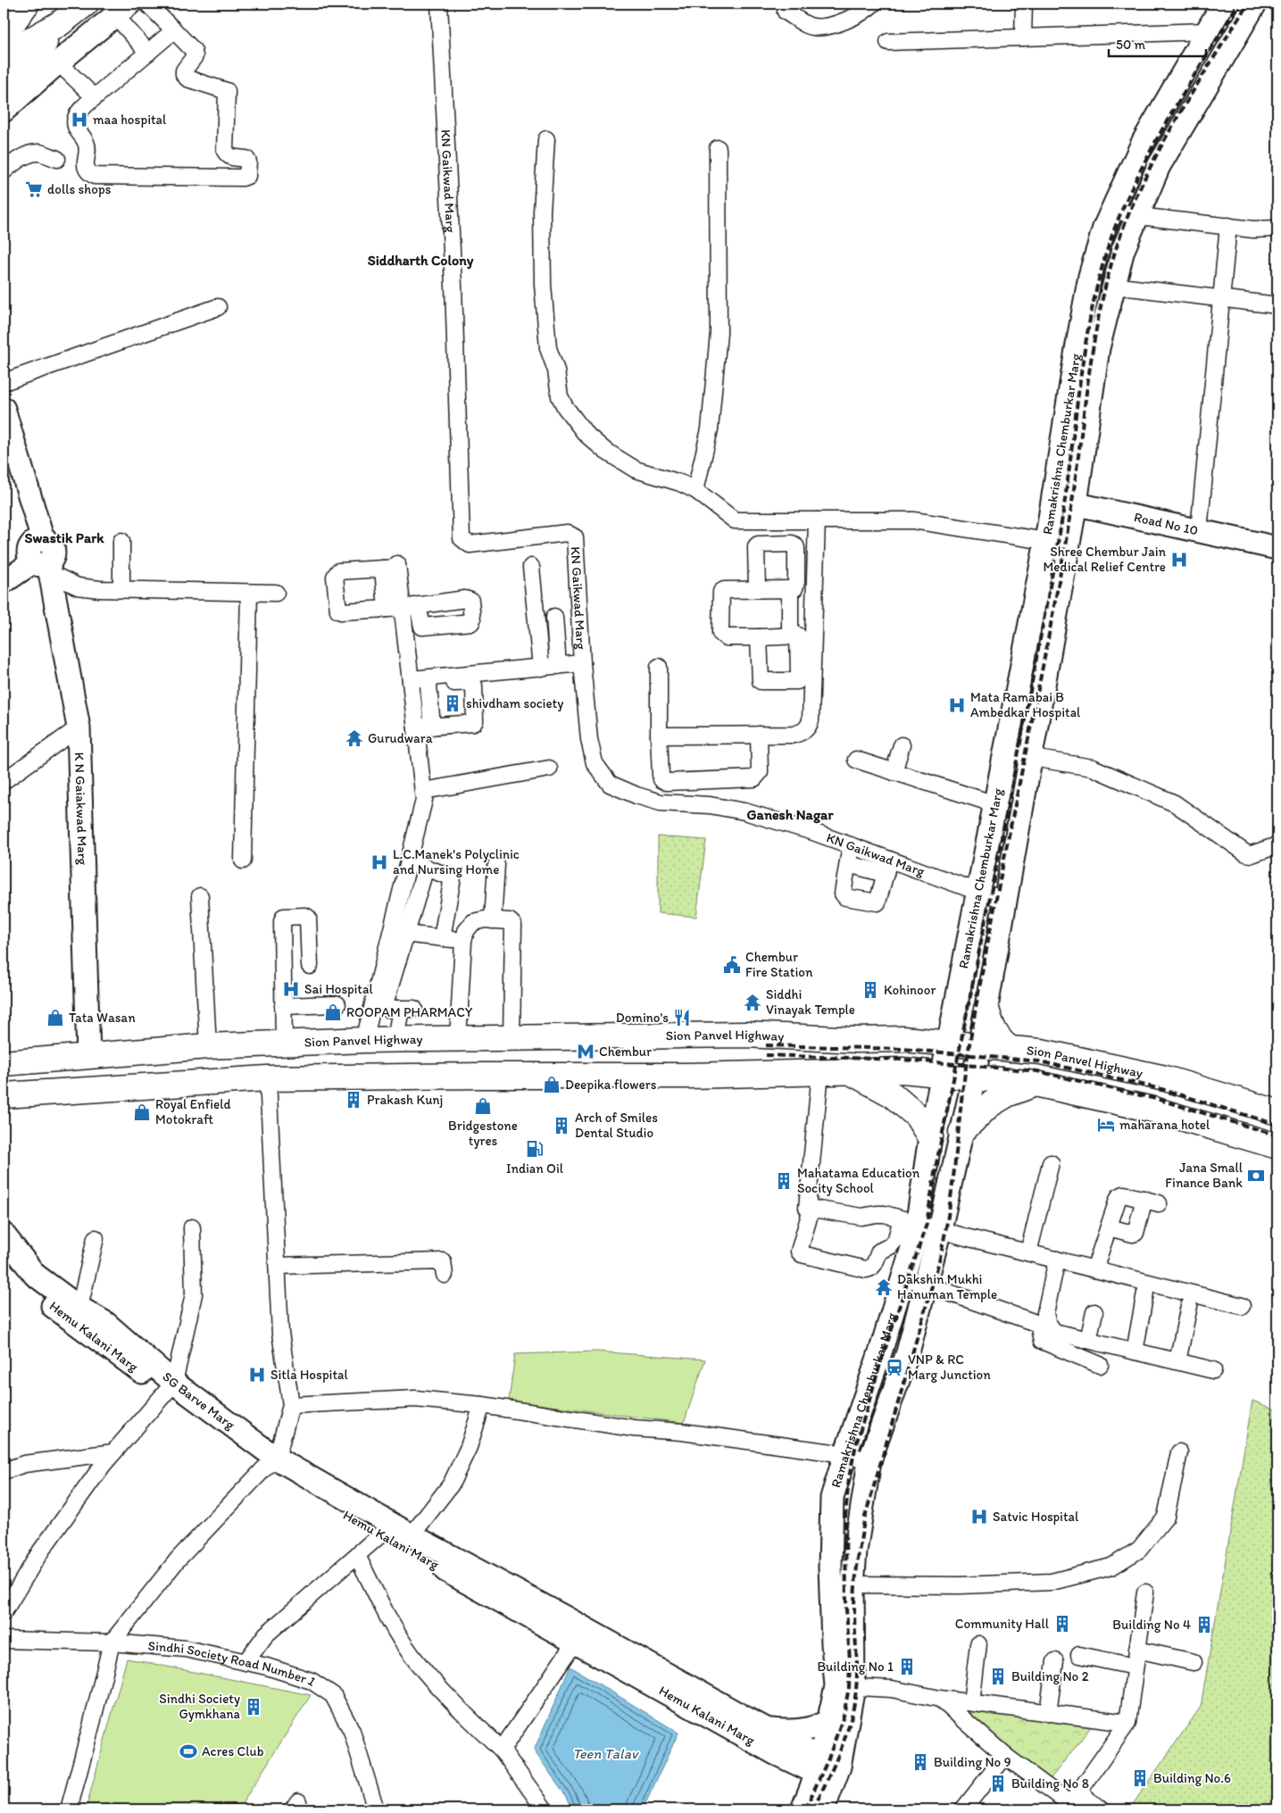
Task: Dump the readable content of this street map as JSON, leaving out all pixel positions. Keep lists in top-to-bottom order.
{
  "streets": {
    "highway": ["Sion Panvel Highway"],
    "main road": [
      "Ramakrishna Chemburkar Marg",
      "Road No 10",
      "K N Gaiakwad Marg",
      "Hemu Kalani Marg",
      "SG Barve Marg"
    ],
    "street": ["KN Gaikwad Marg", "Sindhi Society Road Number 1"]
  },
  "crossings": [
    ["KN Gaikwad Marg", "Ramakrishna Chemburkar Marg"],
    ["Ramakrishna Chemburkar Marg", "Road No 10"],
    ["Ramakrishna Chemburkar Marg", "Sion Panvel Highway"],
    ["Ramakrishna Chemburkar Marg", "Hemu Kalani Marg"],
    ["K N Gaiakwad Marg", "Sion Panvel Highway"],
    ["Hemu Kalani Marg", "SG Barve Marg"]
  ],
  "districts": ["Siddharth Colony", "Swastik Park", "Ganesh Nagar"],
  "water": ["Teen Talav"],
  "places": {
    "hospital": [
      "maa hospital",
      "Shree Chembur Jain Medical Relief Centre",
      "Mata Ramabai B Ambedkar Hospital",
      "L.C.Manek's Polyclinic and Nursing Home",
      "Sai Hospital",
      "Sitla Hospital",
      "Satvic Hospital"
    ],
    "supermarket": ["dolls shops"],
    "building": [
      "shivdham society",
      "Kohinoor",
      "Prakash Kunj",
      "Arch of Smiles Dental Studio",
      "Mahatama Education Socity School",
      "Community Hall",
      "Building No 4",
      "Building No 1",
      "Building No 2",
      "Sindhi Society Gymkhana",
      "Building No 9",
      "Building No.6",
      "Building No 8"
    ],
    "temple": ["Gurudwara", "Siddhi Vinayak Temple", "Dakshin Mukhi Hanuman Temple"],
    "public building": ["Chembur Fire Station"],
    "shop": [
      "ROOPAM PHARMACY",
      "Tata Wasan",
      "Deepika flowers",
      "Bridgestone tyres",
      "Royal Enfield Motokraft"
    ],
    "restaurant": ["Domino's"],
    "metro station": ["Chembur"],
    "hotel": ["maharana hotel"],
    "fuel station": ["Indian Oil"],
    "bank": ["Jana Small Finance Bank"],
    "station": ["VNP & RC Marg Junction"],
    "sports": ["Acres Club"]
  },
  "scale_bar": "50 m"
}
